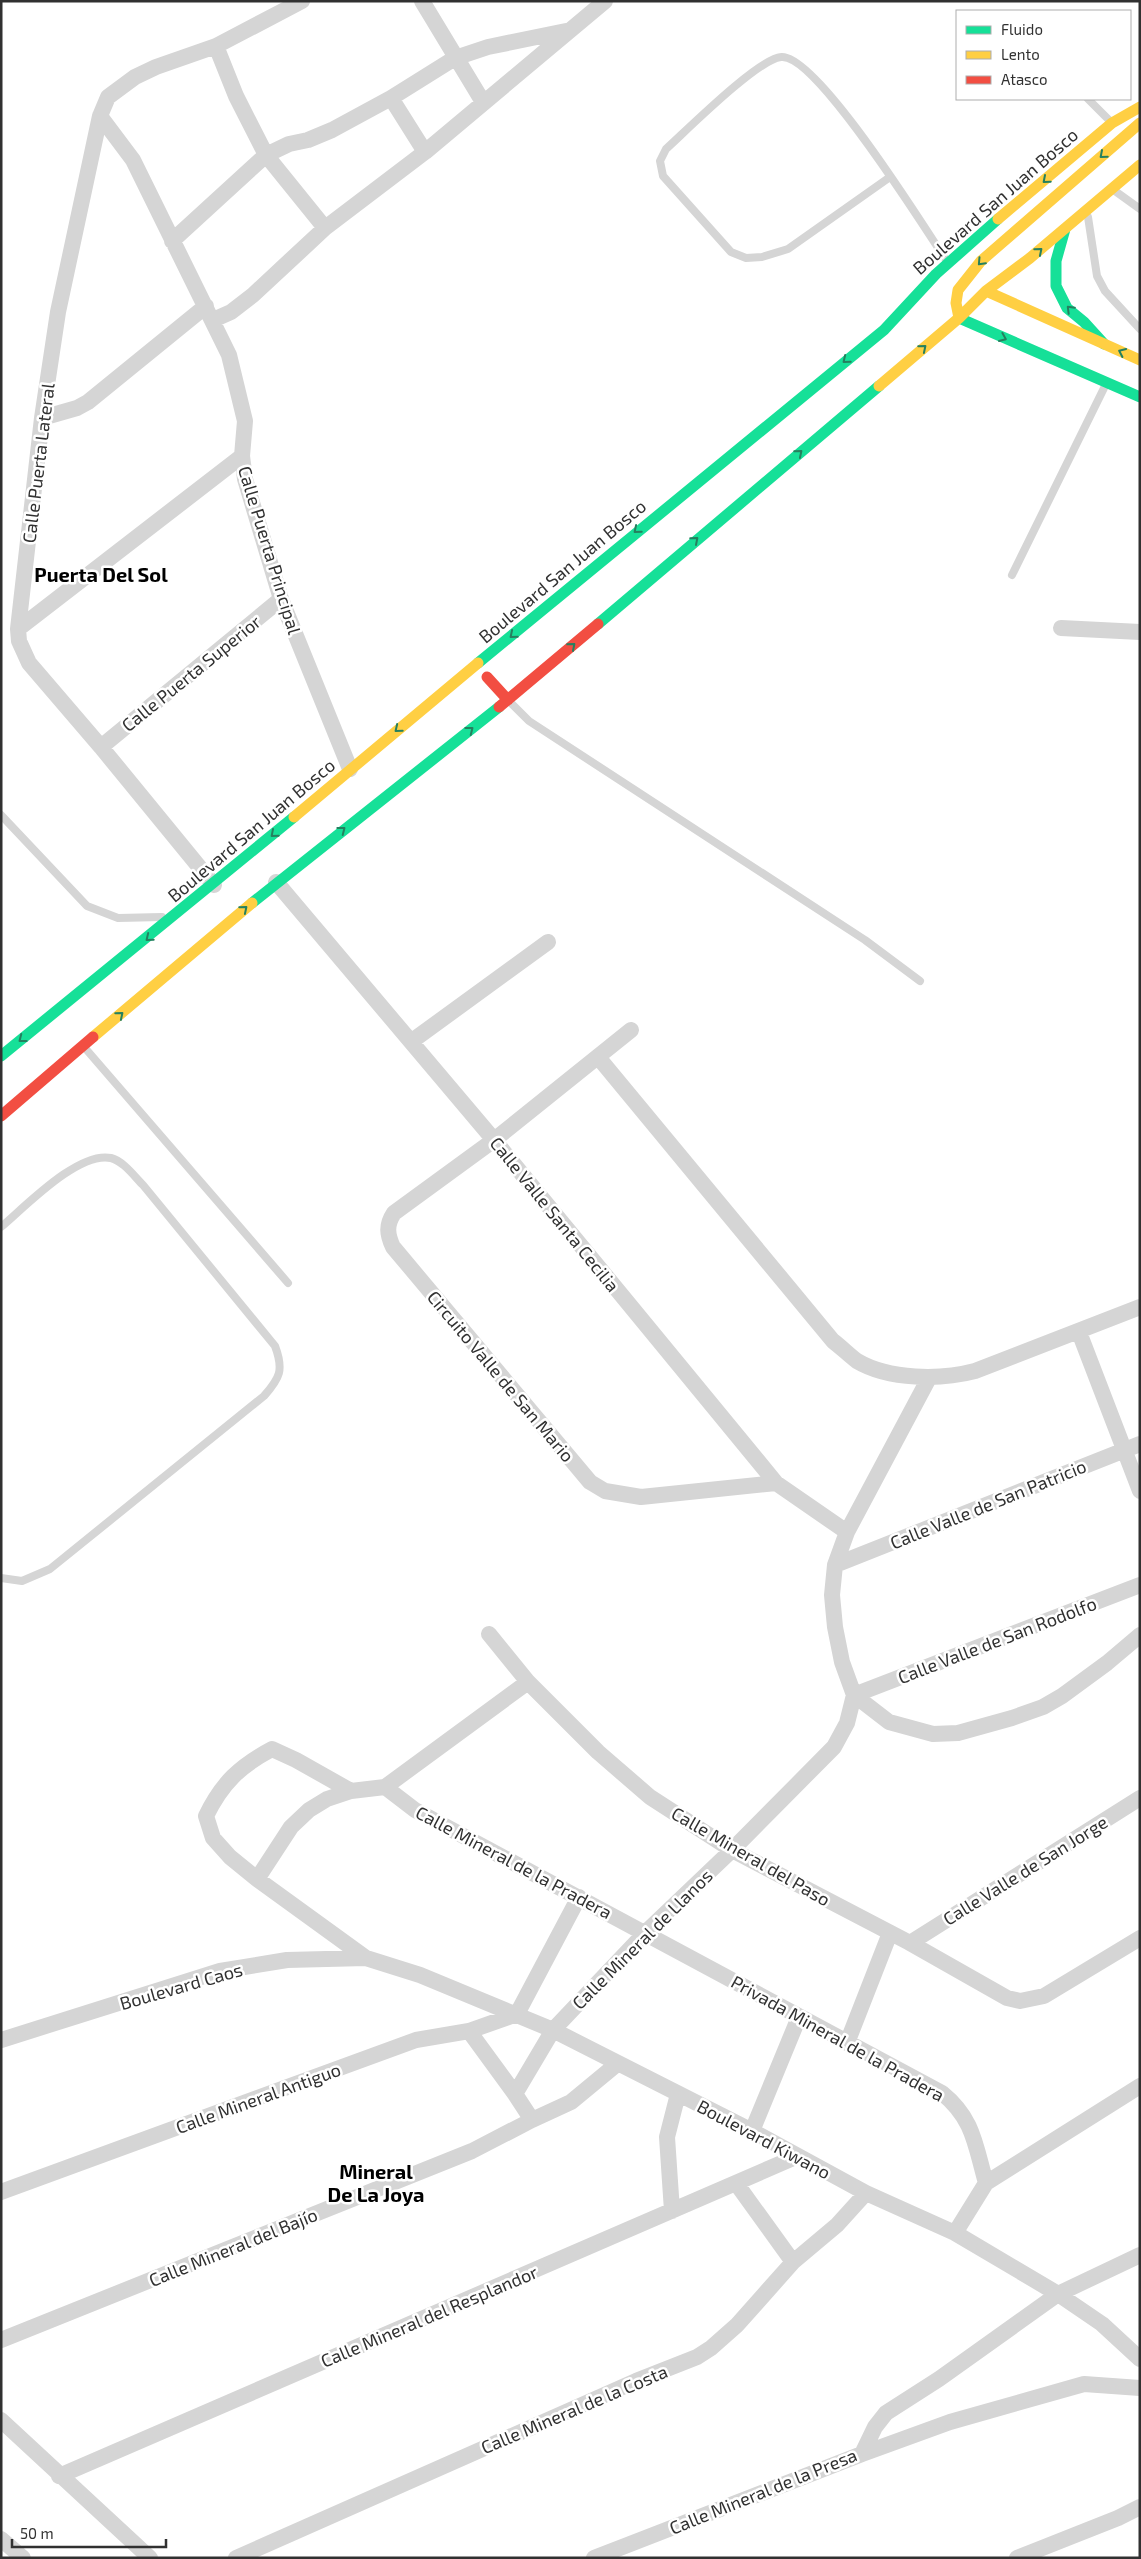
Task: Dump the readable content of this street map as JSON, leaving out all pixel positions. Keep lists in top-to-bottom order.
{
  "streets": {
    "main road": ["Boulevard San Juan Bosco"],
    "street": [
      "Calle Puerta Lateral",
      "Calle Puerta Principal",
      "Calle Puerta Superior",
      "Calle Valle Santa Cecilia",
      "Circuito Valle de San Mario",
      "Calle Valle de San Patricio",
      "Calle Valle de San Rodolfo",
      "Calle Mineral del Paso",
      "Calle Mineral de la Pradera",
      "Calle Valle de San Jorge",
      "Calle Mineral de Llanos",
      "Boulevard Caos",
      "Privada Mineral de la Pradera",
      "Calle Mineral Antiguo",
      "Boulevard Kiwano",
      "Calle Mineral del Bajío",
      "Calle Mineral del Resplandor",
      "Calle Mineral de la Costa",
      "Calle Mineral de la Presa"
    ]
  },
  "crossings": [
    ["Boulevard San Juan Bosco", "Calle Puerta Lateral"],
    ["Boulevard San Juan Bosco", "Calle Puerta Principal"],
    ["Calle Puerta Lateral", "Calle Puerta Principal"],
    ["Calle Puerta Lateral", "Calle Puerta Superior"],
    ["Calle Puerta Principal", "Calle Puerta Superior"],
    ["Calle Valle Santa Cecilia", "Circuito Valle de San Mario"],
    ["Calle Valle de San Rodolfo", "Calle Mineral de Llanos"],
    ["Calle Mineral del Paso", "Calle Valle de San Jorge"],
    ["Calle Mineral del Paso", "Calle Mineral de Llanos"],
    ["Calle Mineral de la Pradera", "Calle Mineral de Llanos"],
    ["Calle Mineral de la Pradera", "Privada Mineral de la Pradera"],
    ["Calle Mineral de Llanos", "Privada Mineral de la Pradera"],
    ["Calle Mineral de Llanos", "Boulevard Kiwano"],
    ["Boulevard Caos", "Boulevard Kiwano"],
    ["Calle Mineral Antiguo", "Boulevard Kiwano"],
    ["Boulevard Kiwano", "Calle Mineral del Bajío"],
    ["Boulevard Kiwano", "Calle Mineral del Resplandor"],
    ["Boulevard Kiwano", "Calle Mineral de la Costa"],
    ["Boulevard Kiwano", "Calle Mineral de la Presa"]
  ],
  "districts": ["Puerta Del Sol", "Mineral De La Joya"],
  "legend": ["Fluido", "Lento", "Atasco"],
  "scale_bar": "50 m"
}
